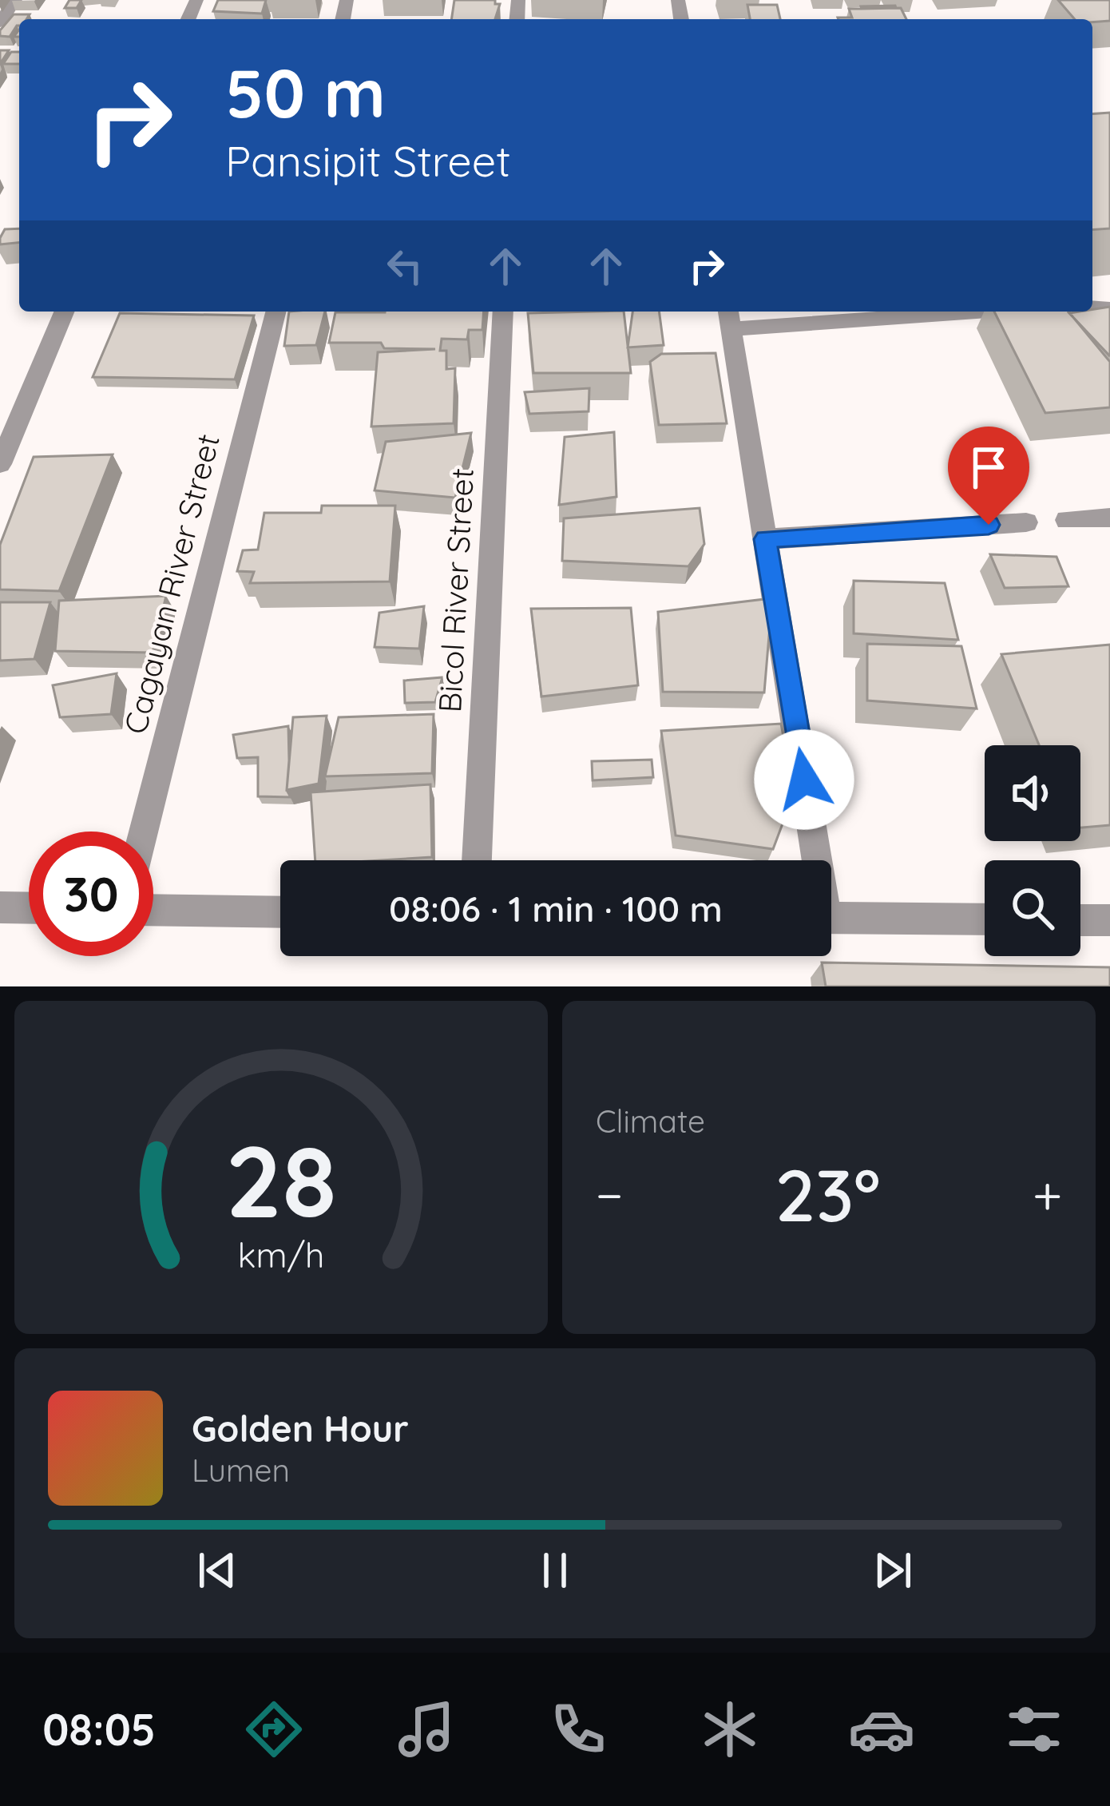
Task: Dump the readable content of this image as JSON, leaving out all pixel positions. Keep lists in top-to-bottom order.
{
  "streets": {
    "street": ["Cagayan River Street", "Bicol River Street"]
  },
  "page": {
    "turn": ["50 m", "Pansipit Street"],
    "limit": "30",
    "trip": "08:06 · 1 min · 100 m",
    "tile": "Climate",
    "heat": ["−", "23°", "+"],
    "song": ["Golden Hour", "Lumen"],
    "tabs": "08:05",
    "gauge": ["28", "km/h"]
  }
}
